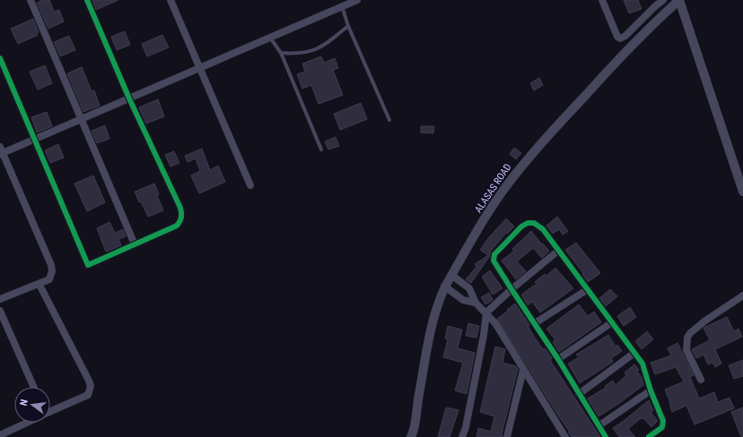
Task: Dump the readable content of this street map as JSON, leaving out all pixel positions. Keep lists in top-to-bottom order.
{
  "streets": {
    "street": ["ALASAS ROAD"]
  },
  "north": "left"
}
